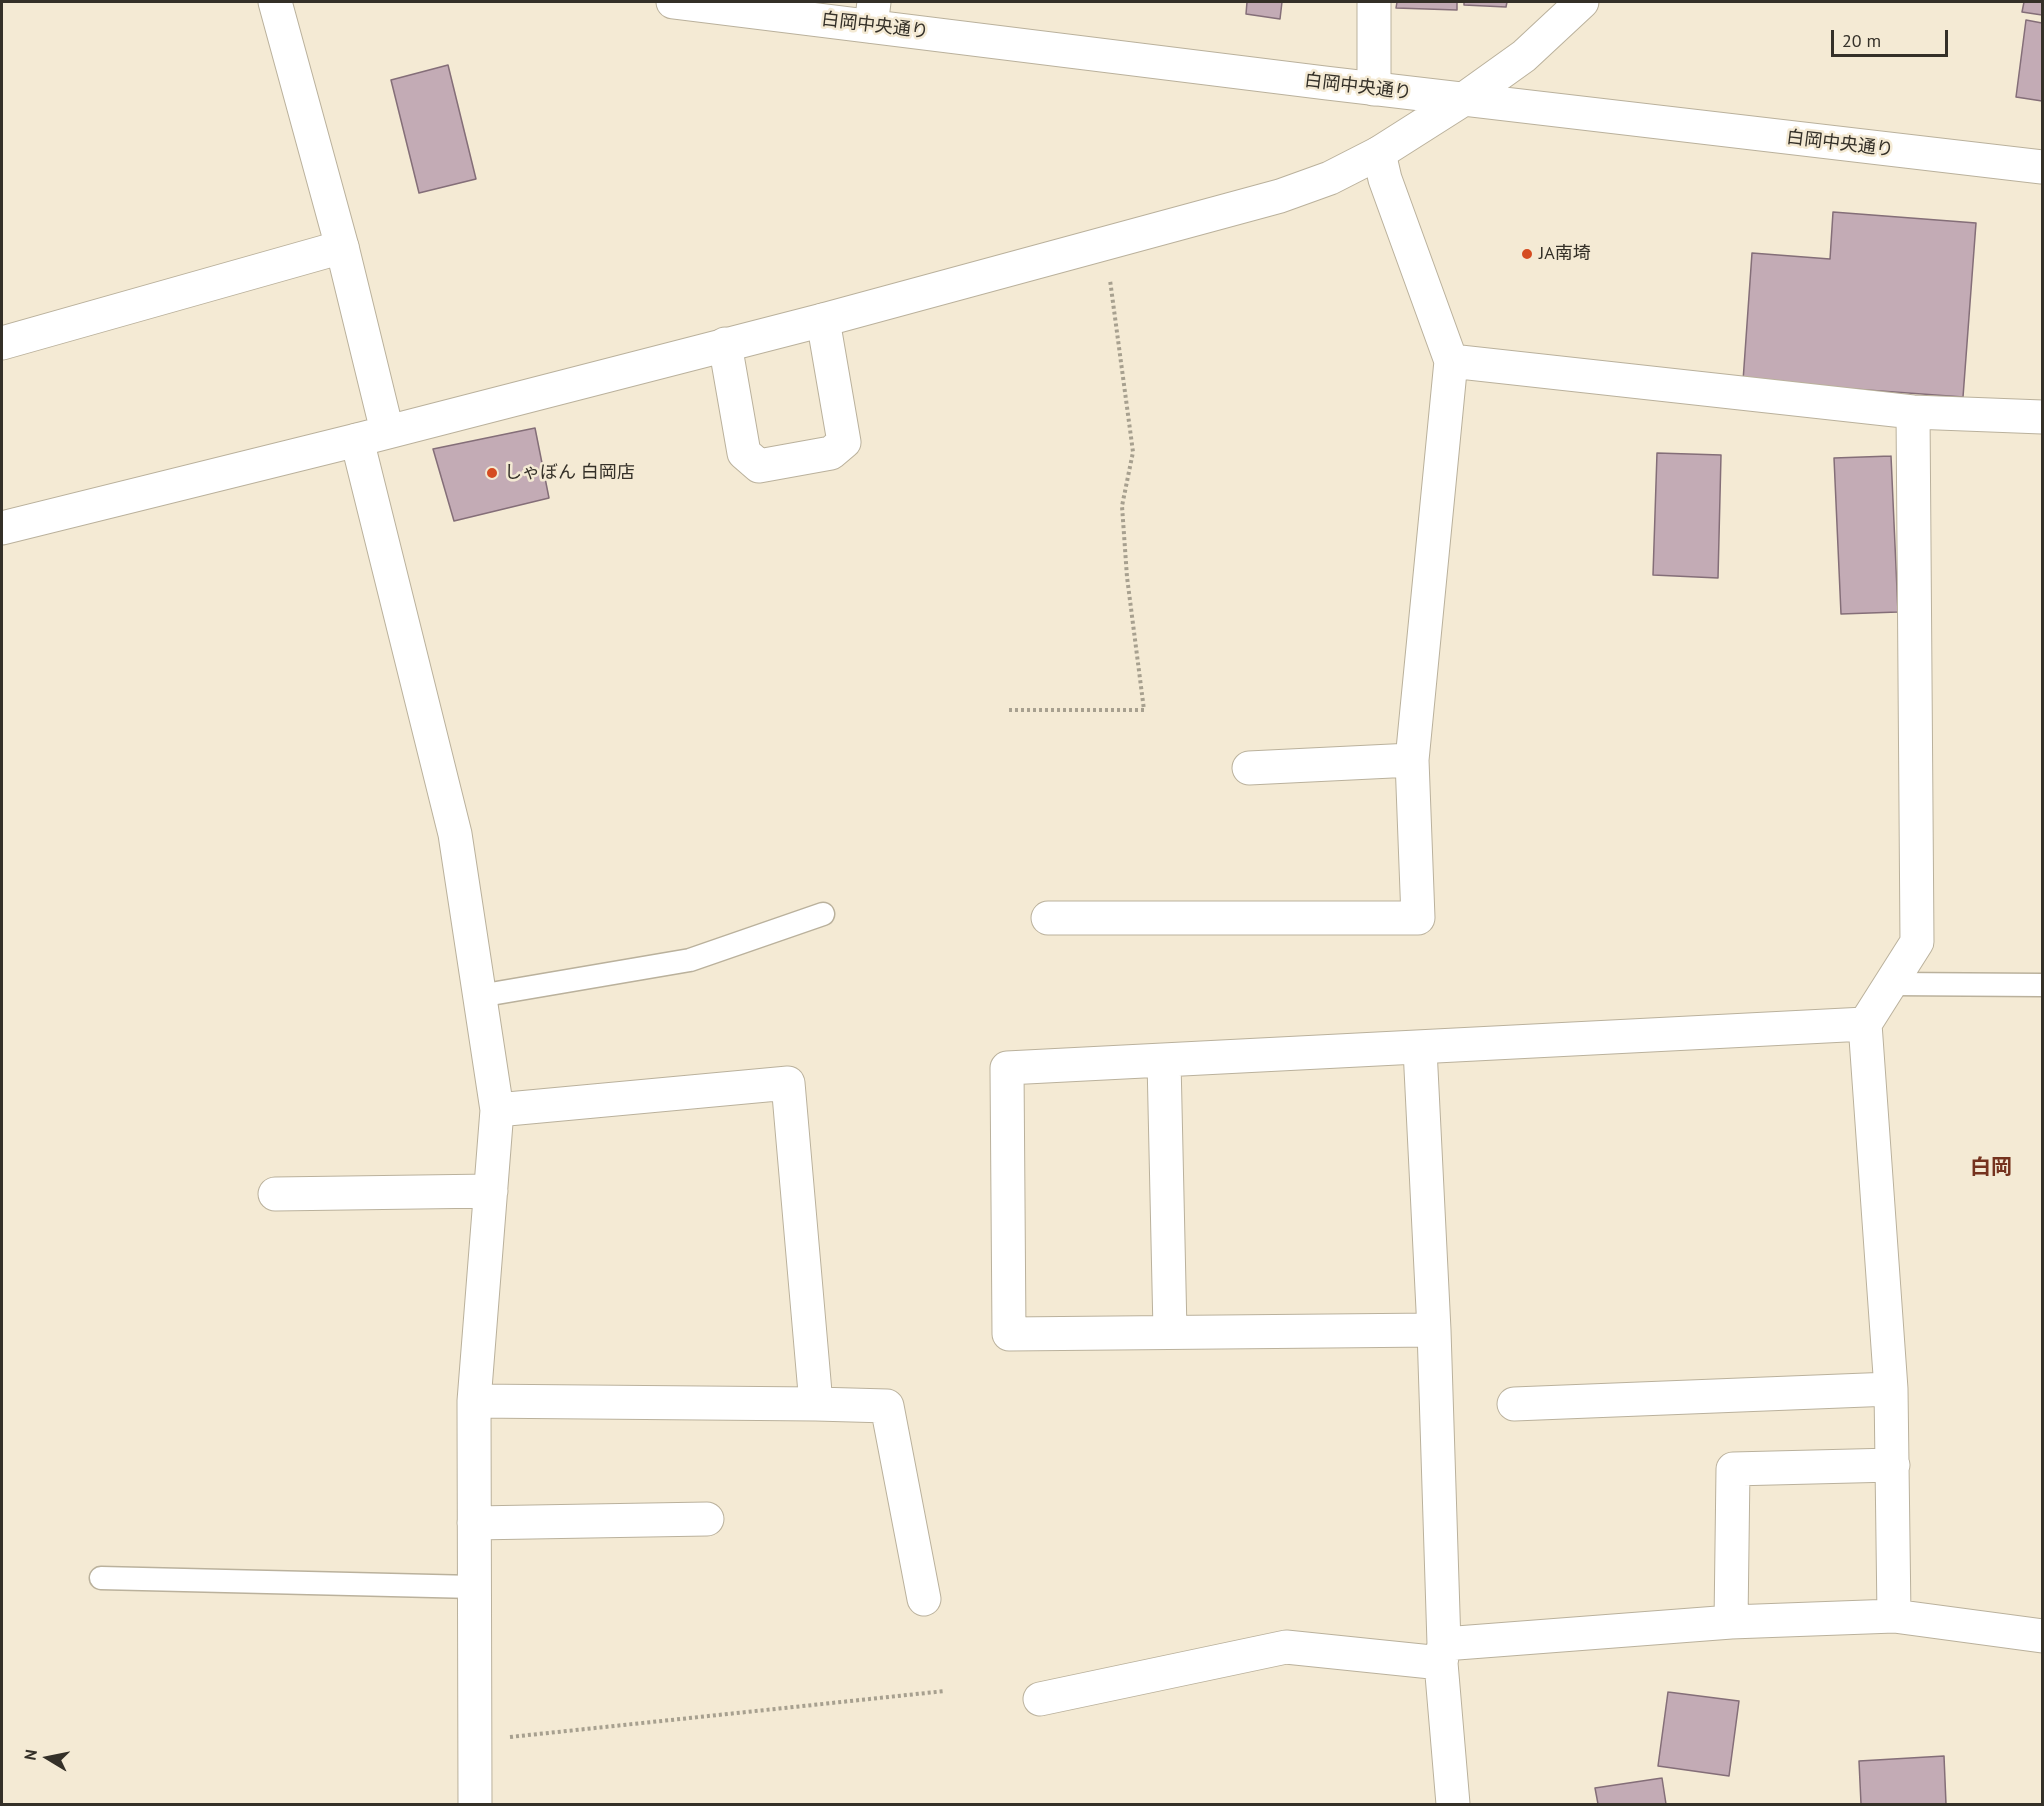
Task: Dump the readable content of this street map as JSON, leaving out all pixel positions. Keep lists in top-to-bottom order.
{
  "streets": {
    "street": ["白岡中央通り"]
  },
  "districts": ["白岡"],
  "places": ["JA南埼", "しゃぼん 白岡店"],
  "scale_bar": "20 m",
  "north": "left"
}
